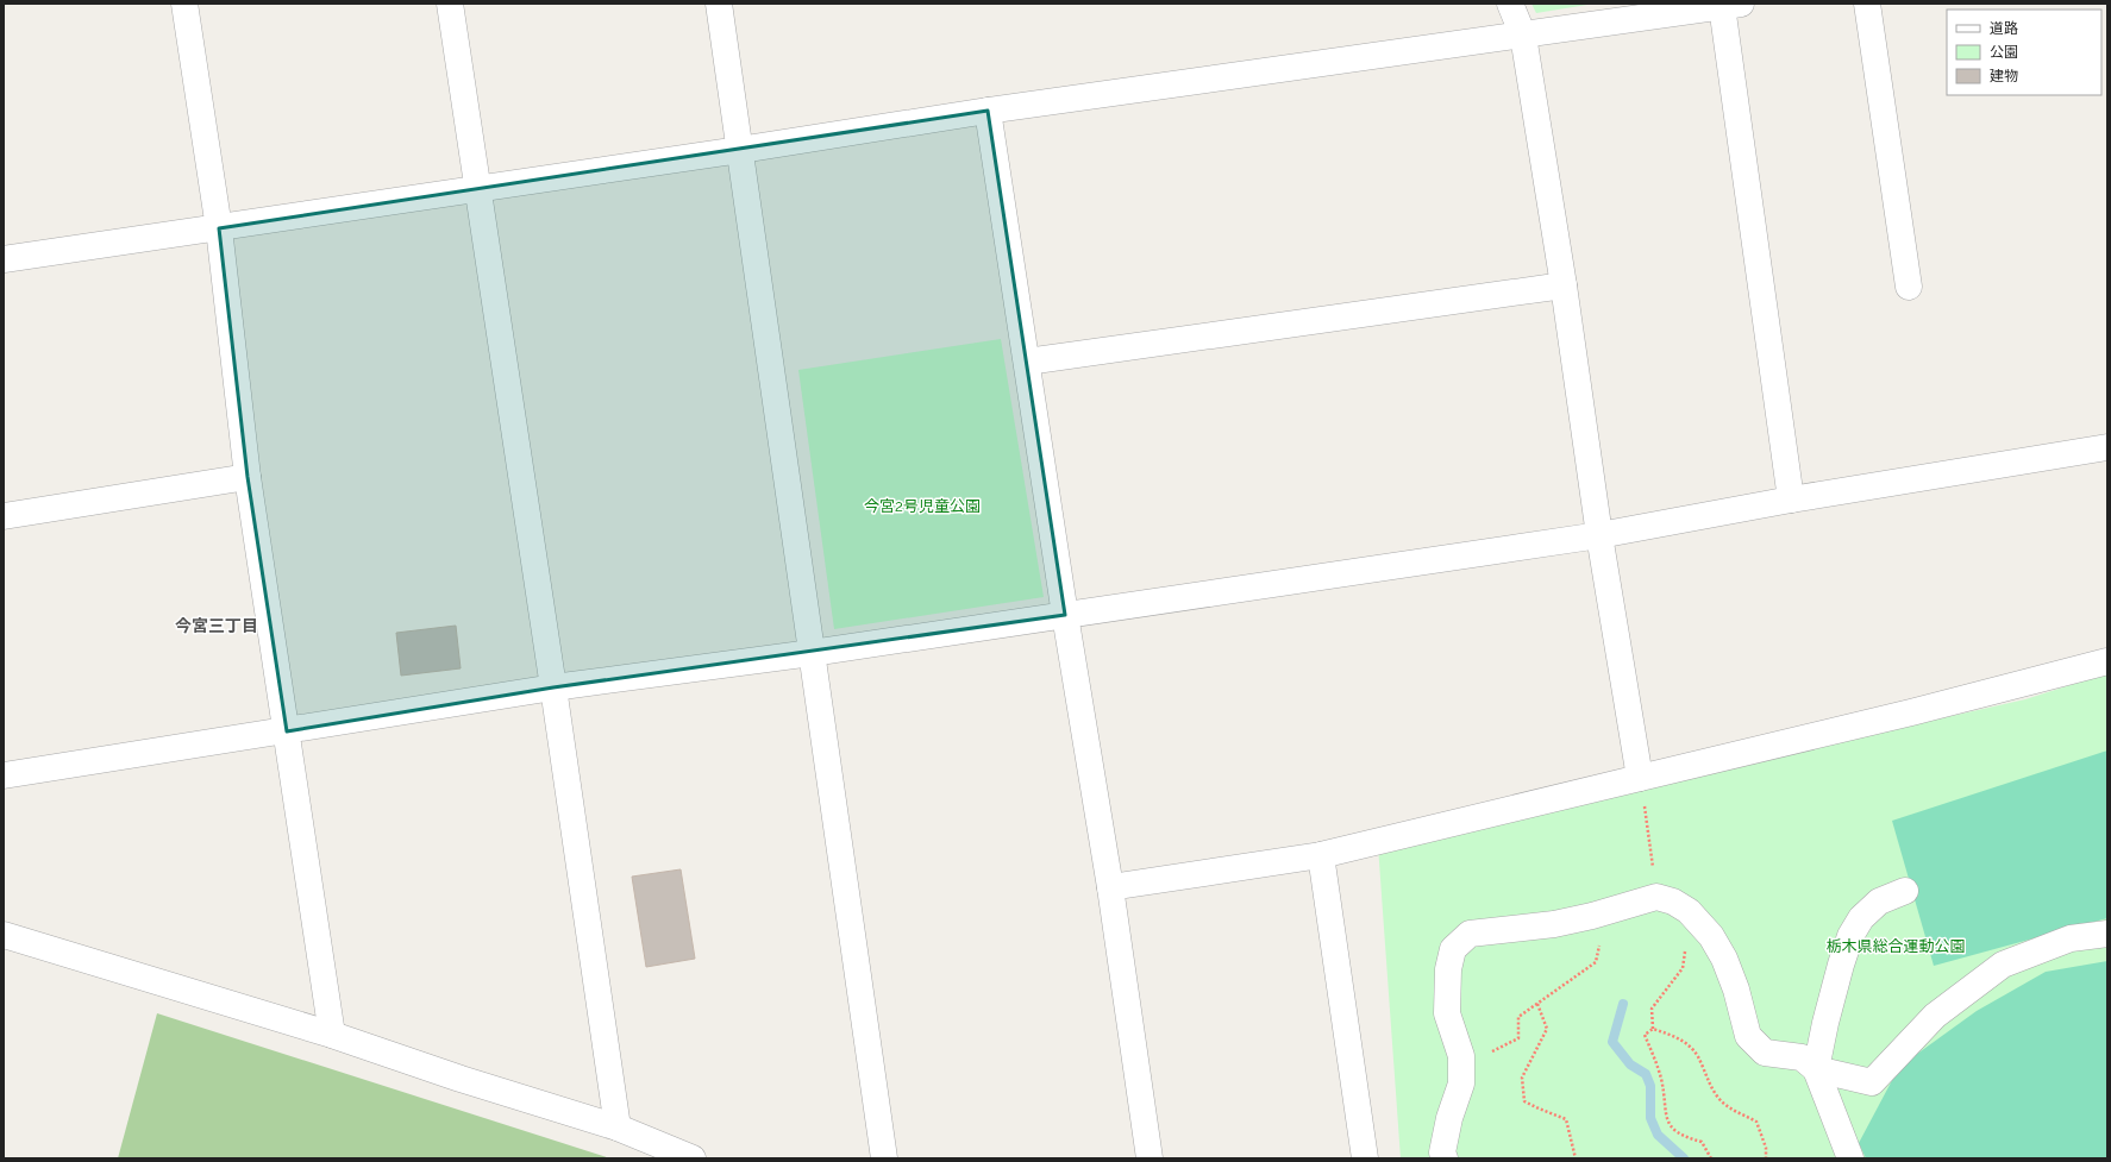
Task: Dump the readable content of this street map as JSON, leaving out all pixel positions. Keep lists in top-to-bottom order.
{
  "districts": ["今宮三丁目"],
  "parks": ["今宮2号児童公園", "栃木県総合運動公園"],
  "legend": ["道路", "公園", "建物"]
}
